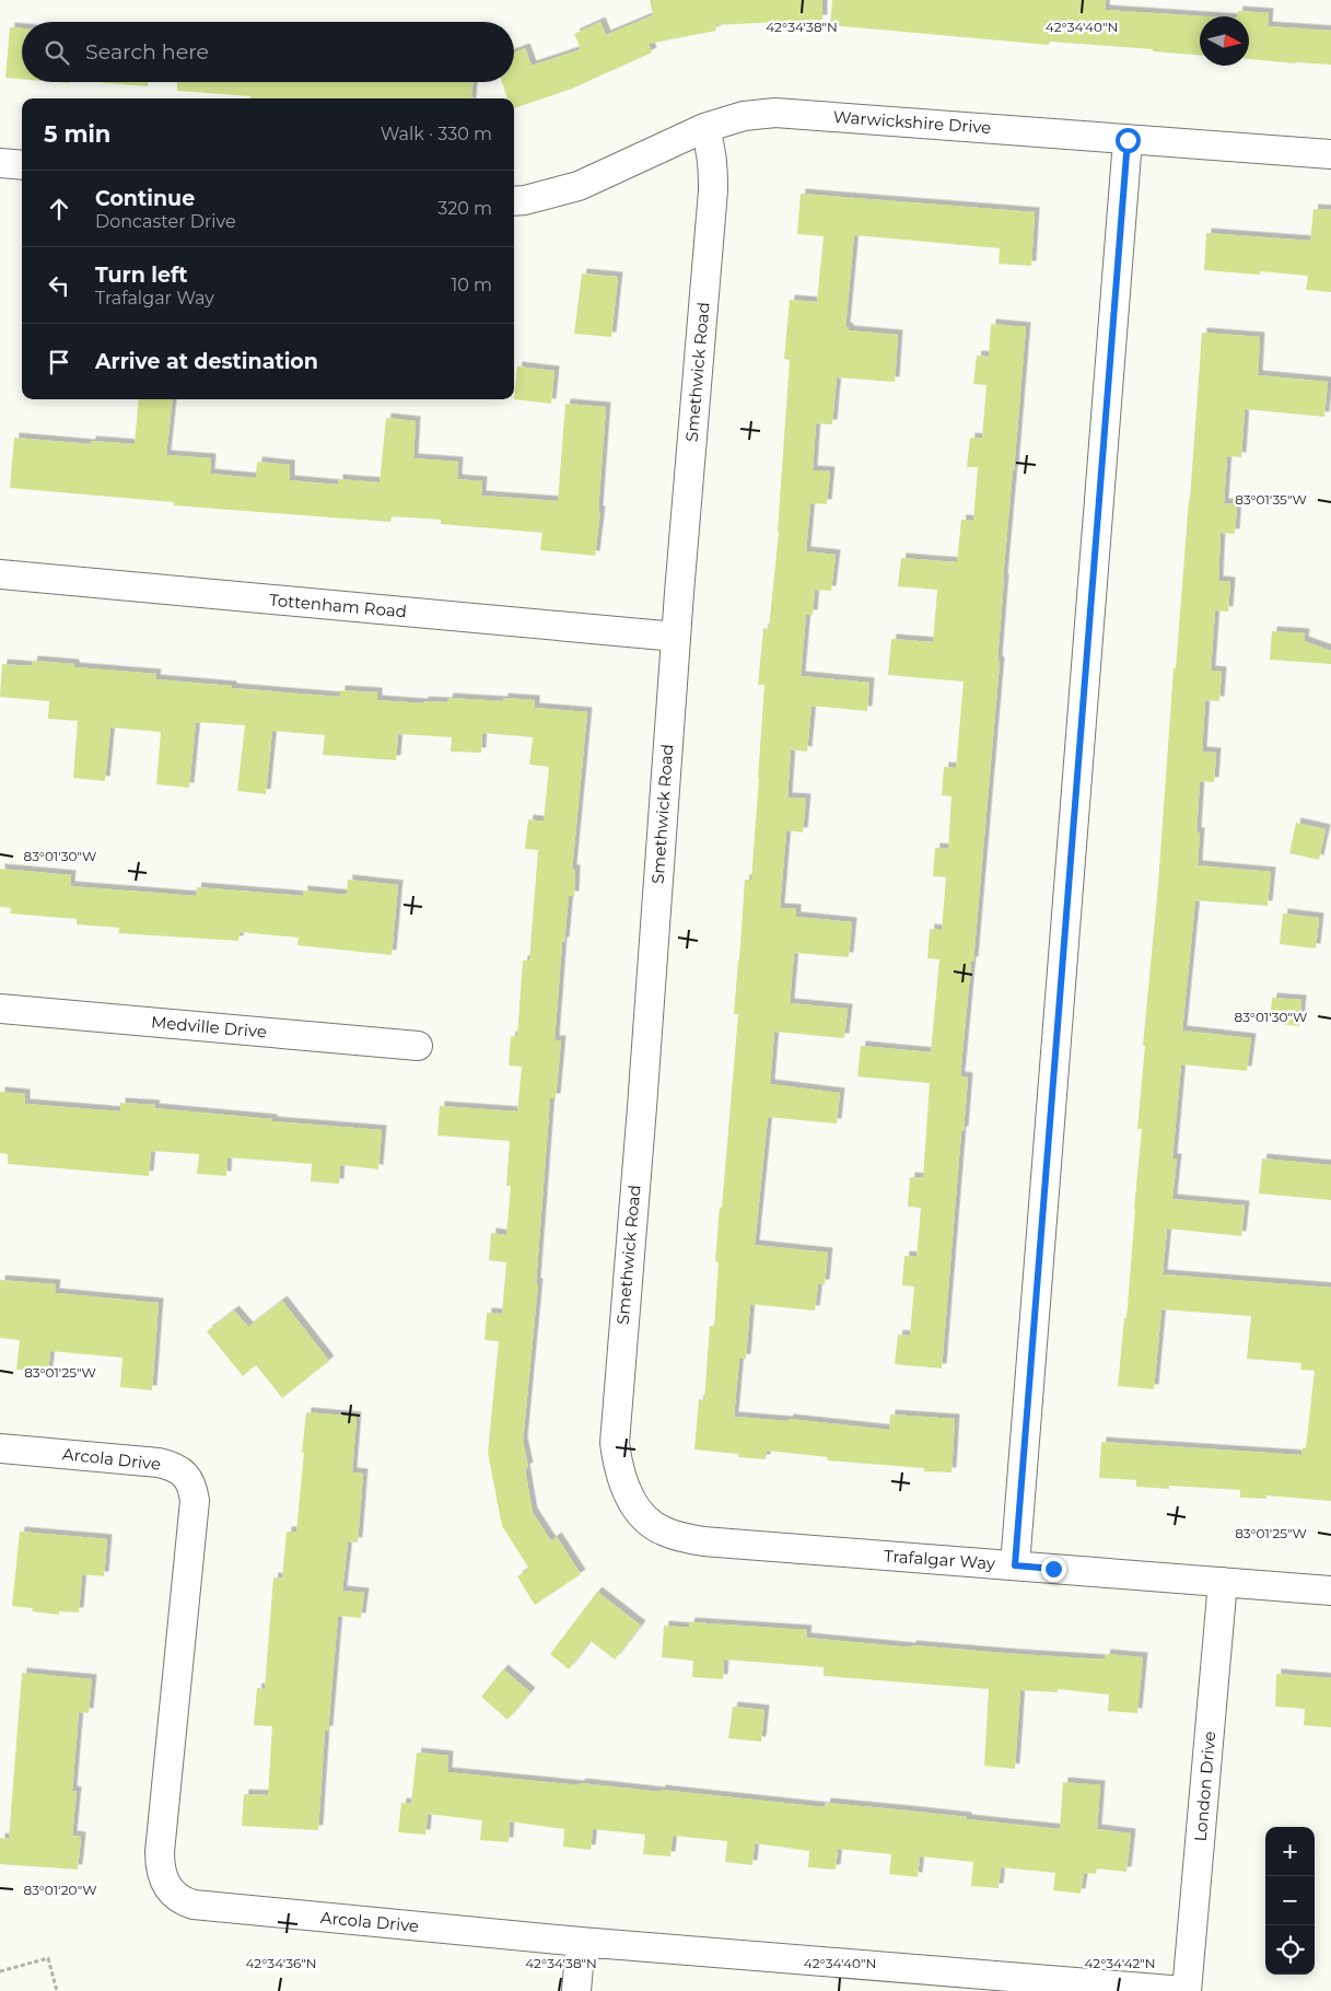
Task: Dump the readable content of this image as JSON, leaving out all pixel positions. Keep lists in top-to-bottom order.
{
  "streets": {
    "street": [
      "Warwickshire Drive",
      "Smethwick Road",
      "Tottenham Road",
      "Medville Drive",
      "Arcola Drive",
      "Trafalgar Way",
      "London Drive"
    ]
  },
  "crossings": [
    ["Warwickshire Drive", "Smethwick Road"],
    ["Smethwick Road", "Tottenham Road"],
    ["Smethwick Road", "Trafalgar Way"],
    ["Arcola Drive", "London Drive"],
    ["Trafalgar Way", "London Drive"]
  ],
  "north": "right",
  "page": {
    "search": "Search here",
    "heading": ["5 min", "Walk · 330 m"],
    "list": [
      ["Continue", "Doncaster Drive", "320 m"],
      ["Turn left", "Trafalgar Way", "10 m"],
      "Arrive at destination"
    ],
    "map_buttons": ["+", "−"]
  },
  "coordinates": [
    "42°34'38\"N",
    "42°34'40\"N",
    "83°01'35\"W",
    "83°01'30\"W",
    "83°01'25\"W",
    "83°01'20\"W",
    "42°34'36\"N",
    "42°34'42\"N"
  ]
}
